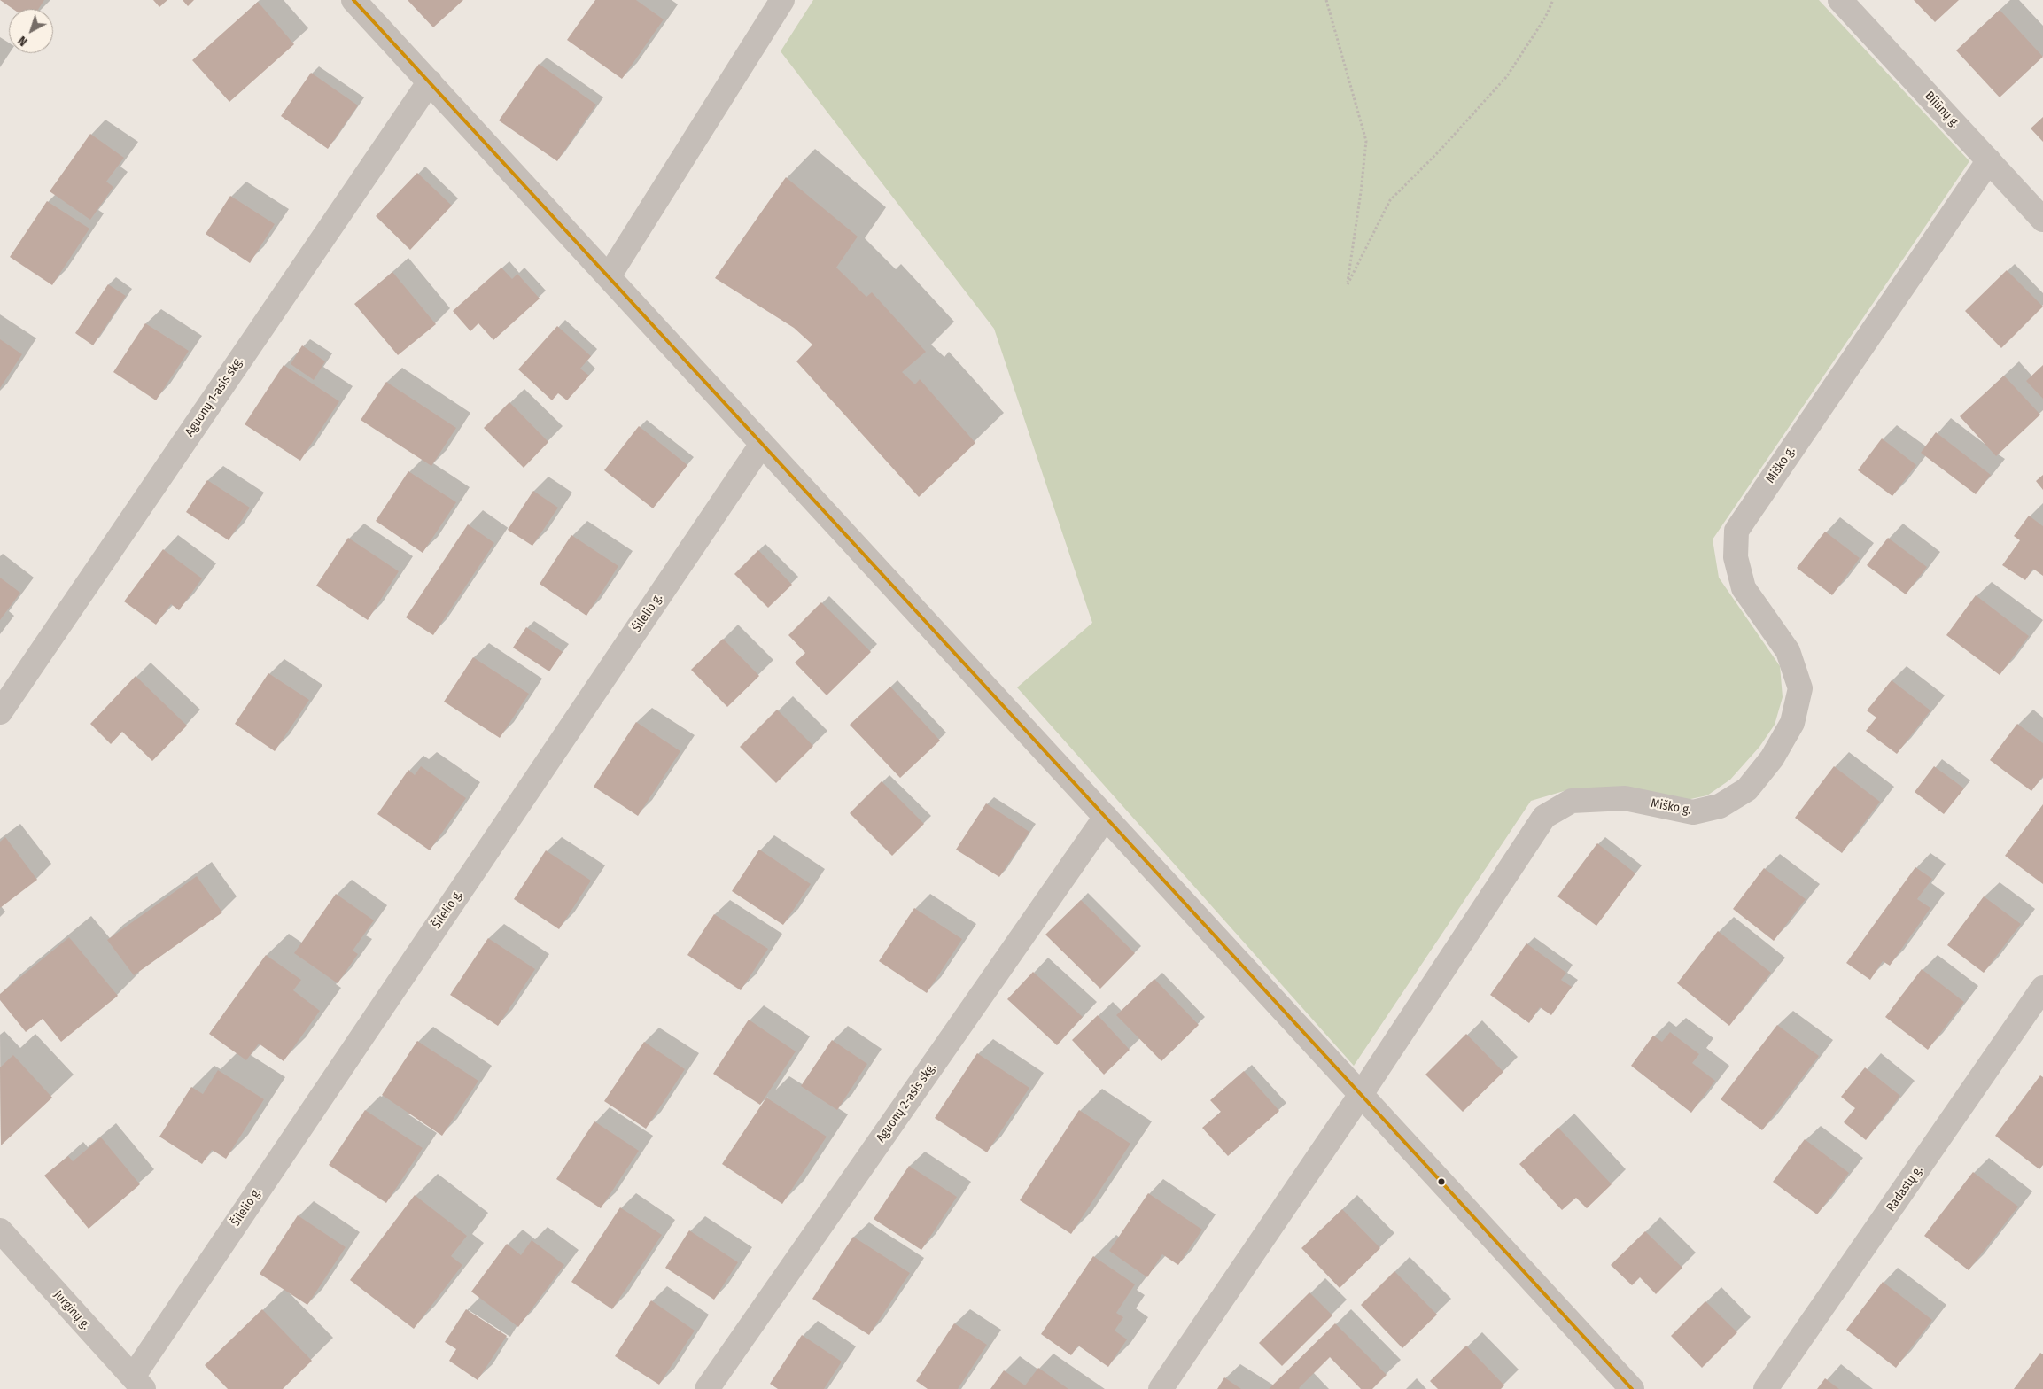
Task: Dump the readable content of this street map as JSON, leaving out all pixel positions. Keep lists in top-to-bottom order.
{
  "streets": {
    "street": [
      "Bijūnų g.",
      "Aguonų 1-asis skg.",
      "Miško g.",
      "Šilelio g.",
      "Aguonų 2-asis skg.",
      "Radastų g.",
      "Jurginų g."
    ]
  },
  "crossings": [
    ["Bijūnų g.", "Miško g."],
    ["Šilelio g.", "Jurginų g."]
  ],
  "north": "bottom left"
}
